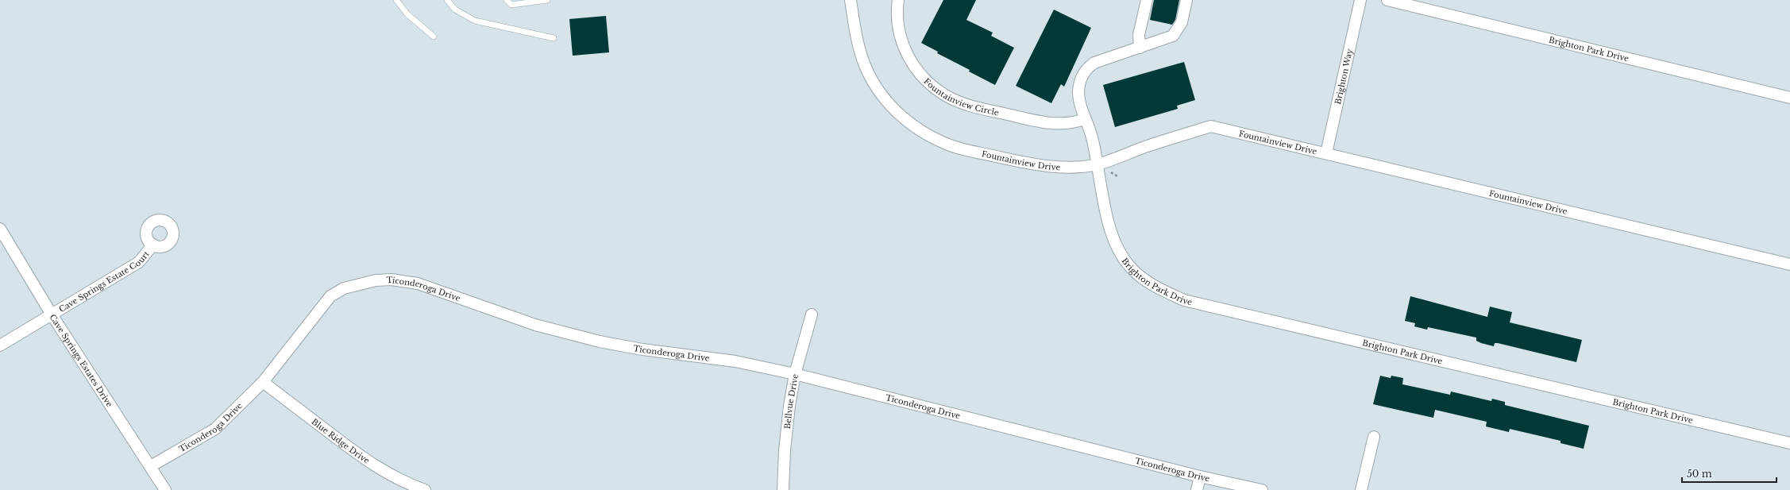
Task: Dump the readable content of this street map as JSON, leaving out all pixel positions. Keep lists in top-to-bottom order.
{
  "streets": {
    "street": [
      "Brighton Park Drive",
      "Brighton Way",
      "Fountainview Circle",
      "Fountainview Drive",
      "Cave Springs Estate Court",
      "Ticonderoga Drive",
      "Cave Springs Estates Drive",
      "Bellvue Drive",
      "Blue Ridge Drive"
    ]
  },
  "crossings": [
    ["Brighton Park Drive", "Fountainview Drive"],
    ["Brighton Way", "Fountainview Drive"],
    ["Cave Springs Estate Court", "Cave Springs Estates Drive"],
    ["Ticonderoga Drive", "Cave Springs Estates Drive"],
    ["Ticonderoga Drive", "Bellvue Drive"],
    ["Ticonderoga Drive", "Blue Ridge Drive"]
  ],
  "scale_bar": "50 m"
}
